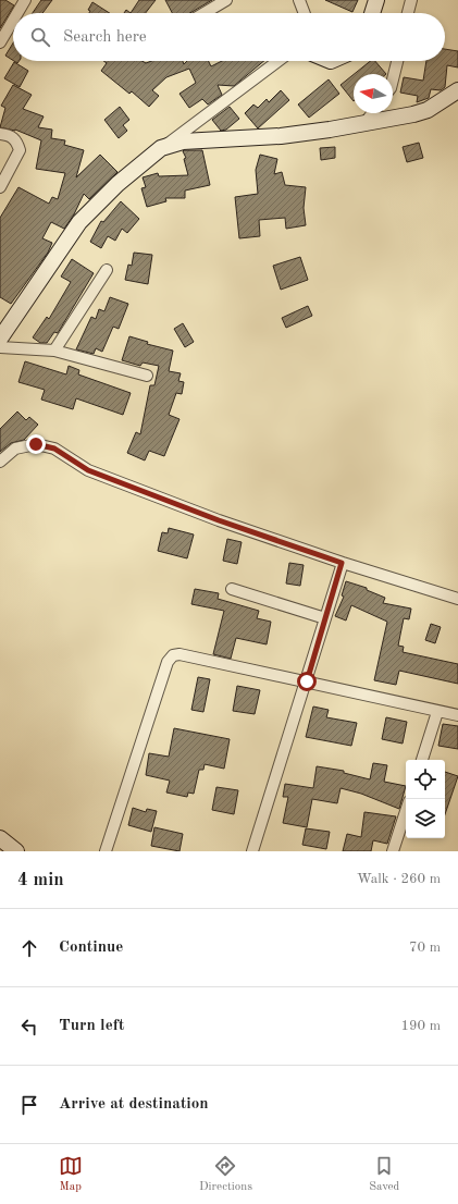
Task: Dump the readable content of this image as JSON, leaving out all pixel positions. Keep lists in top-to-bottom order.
{
  "north": "left",
  "page": {
    "search": "Search here",
    "heading": ["4 min", "Walk · 260 m"],
    "list": [
      ["Continue", "70 m"],
      ["Turn left", "190 m"],
      "Arrive at destination"
    ],
    "nav": ["Map", "Directions", "Saved"]
  }
}
